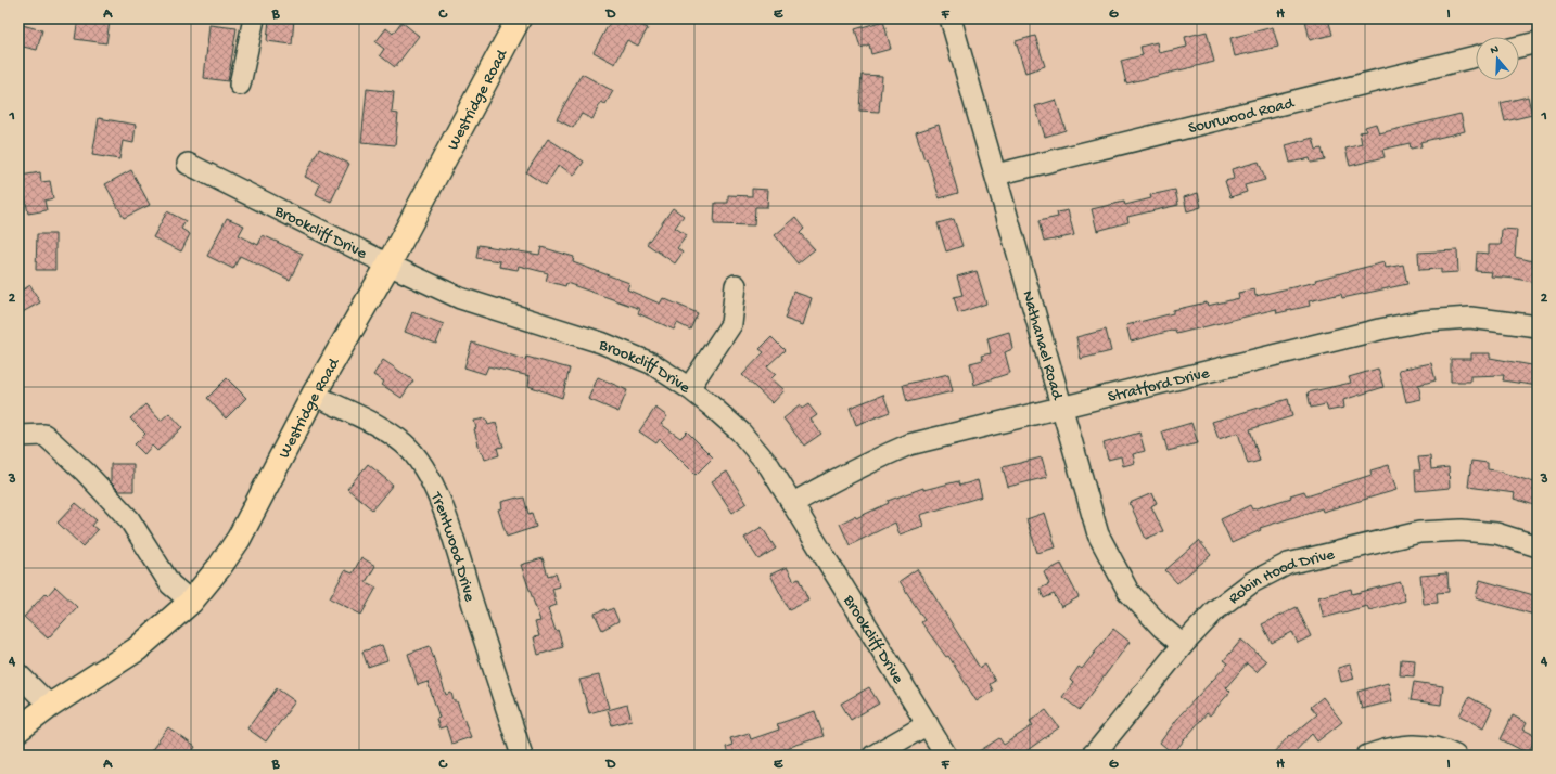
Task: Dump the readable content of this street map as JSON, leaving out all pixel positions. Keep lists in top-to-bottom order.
{
  "streets": {
    "main road": ["Westridge Road"],
    "street": [
      "Sourwood Road",
      "Brookcliff Drive",
      "Nathanael Road",
      "Stratford Drive",
      "Trentwood Drive",
      "Robin Hood Drive"
    ]
  },
  "crossings": [
    ["Westridge Road", "Brookcliff Drive"],
    ["Westridge Road", "Trentwood Drive"],
    ["Sourwood Road", "Nathanael Road"],
    ["Brookcliff Drive", "Stratford Drive"],
    ["Nathanael Road", "Stratford Drive"],
    ["Nathanael Road", "Robin Hood Drive"]
  ],
  "north": "top",
  "grid": {
    "columns": [
      "A",
      "B",
      "C",
      "D",
      "E",
      "F",
      "G",
      "H",
      "I"
    ],
    "rows": [
      "1",
      "2",
      "3",
      "4"
    ]
  }
}
